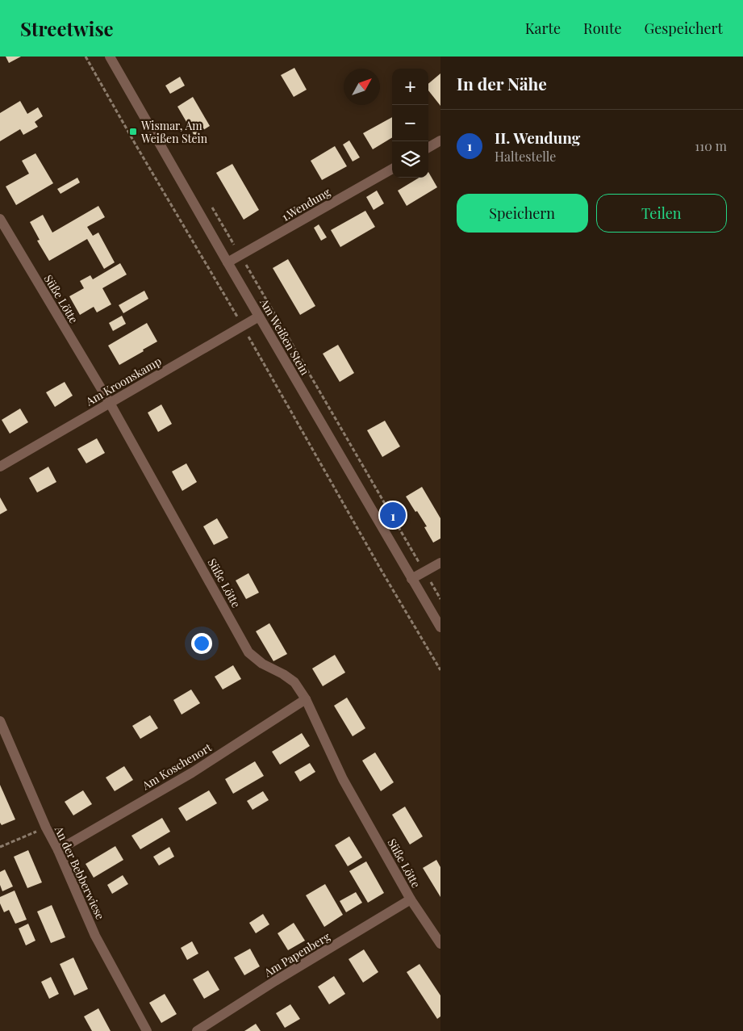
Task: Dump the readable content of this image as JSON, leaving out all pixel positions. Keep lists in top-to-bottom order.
{
  "streets": {
    "street": [
      "1.Wendung",
      "Süße Lötte",
      "Am Weißen Stein",
      "Am Kroonskamp",
      "Am Koschenort",
      "An der Bebberwiese",
      "Am Papenberg"
    ]
  },
  "crossings": [
    ["1.Wendung", "Am Weißen Stein"],
    ["Süße Lötte", "Am Kroonskamp"],
    ["Süße Lötte", "Am Koschenort"],
    ["Süße Lötte", "Am Papenberg"],
    ["Am Weißen Stein", "Am Kroonskamp"],
    ["Am Koschenort", "An der Bebberwiese"]
  ],
  "places": {
    "transit": ["Wismar, Am Weißen Stein"]
  },
  "north": "top right",
  "page": {
    "header": "Streetwise",
    "nav": ["Karte", "Route", "Gespeichert"],
    "heading": "In der Nähe",
    "map_buttons": ["+", "−"],
    "list": [
      {
        "mark": "1",
        "name": "II. Wendung",
        "note": "Haltestelle",
        "value": "110 m"
      }
    ],
    "buttons": ["Speichern", "Teilen"],
    "pins": "1"
  }
}
